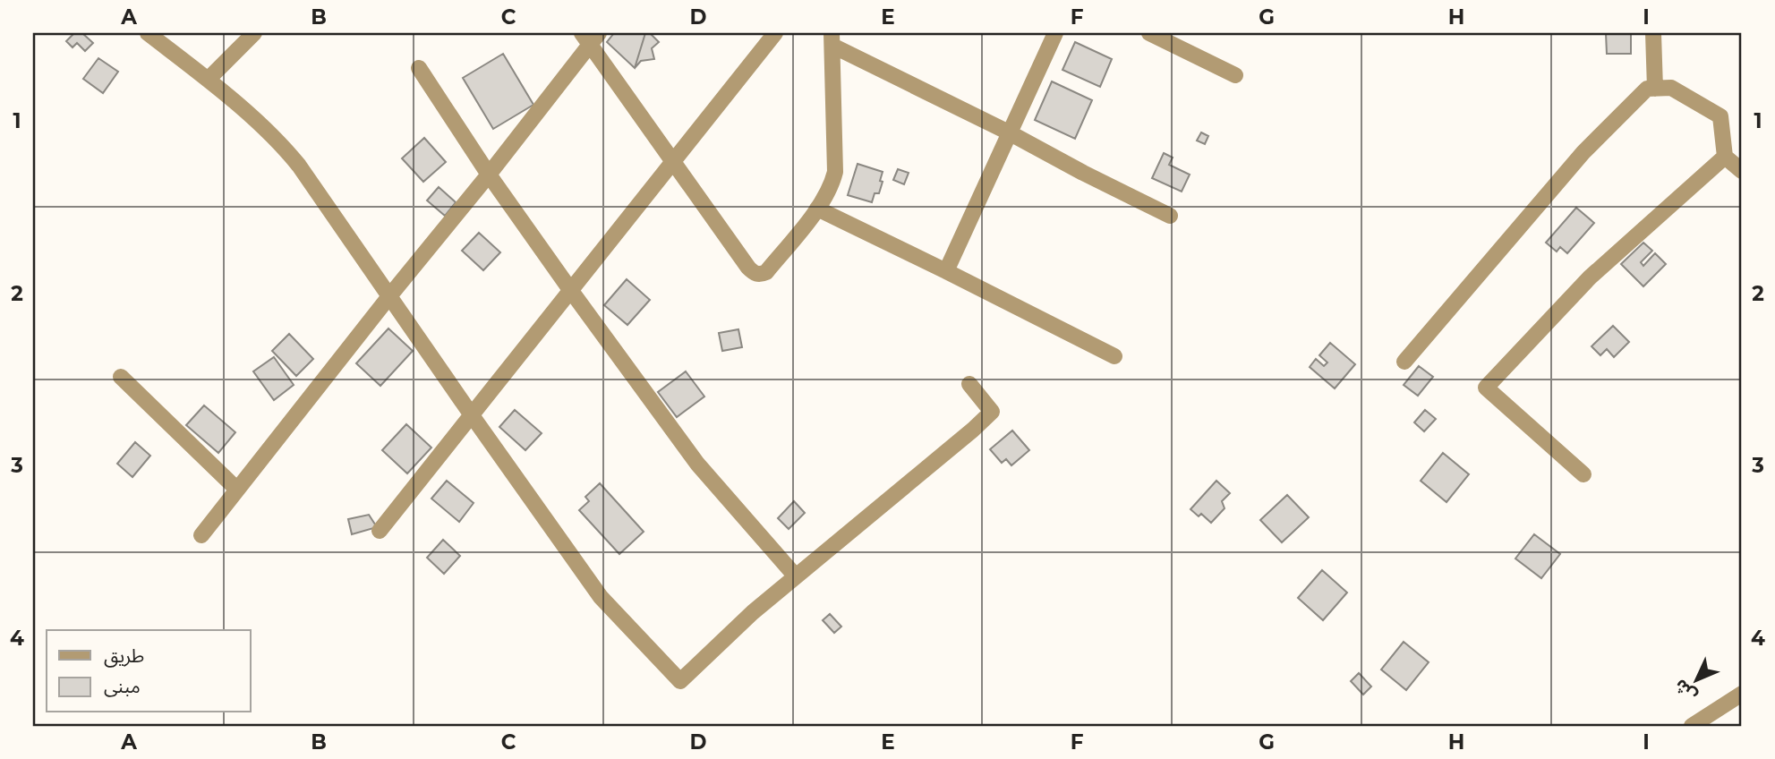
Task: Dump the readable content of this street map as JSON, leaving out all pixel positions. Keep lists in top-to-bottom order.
{
  "legend": ["طريق", "مبنى"],
  "north": "bottom left",
  "grid": {
    "columns": [
      "A",
      "B",
      "C",
      "D",
      "E",
      "F",
      "G",
      "H",
      "I"
    ],
    "rows": [
      "1",
      "2",
      "3",
      "4"
    ]
  }
}
